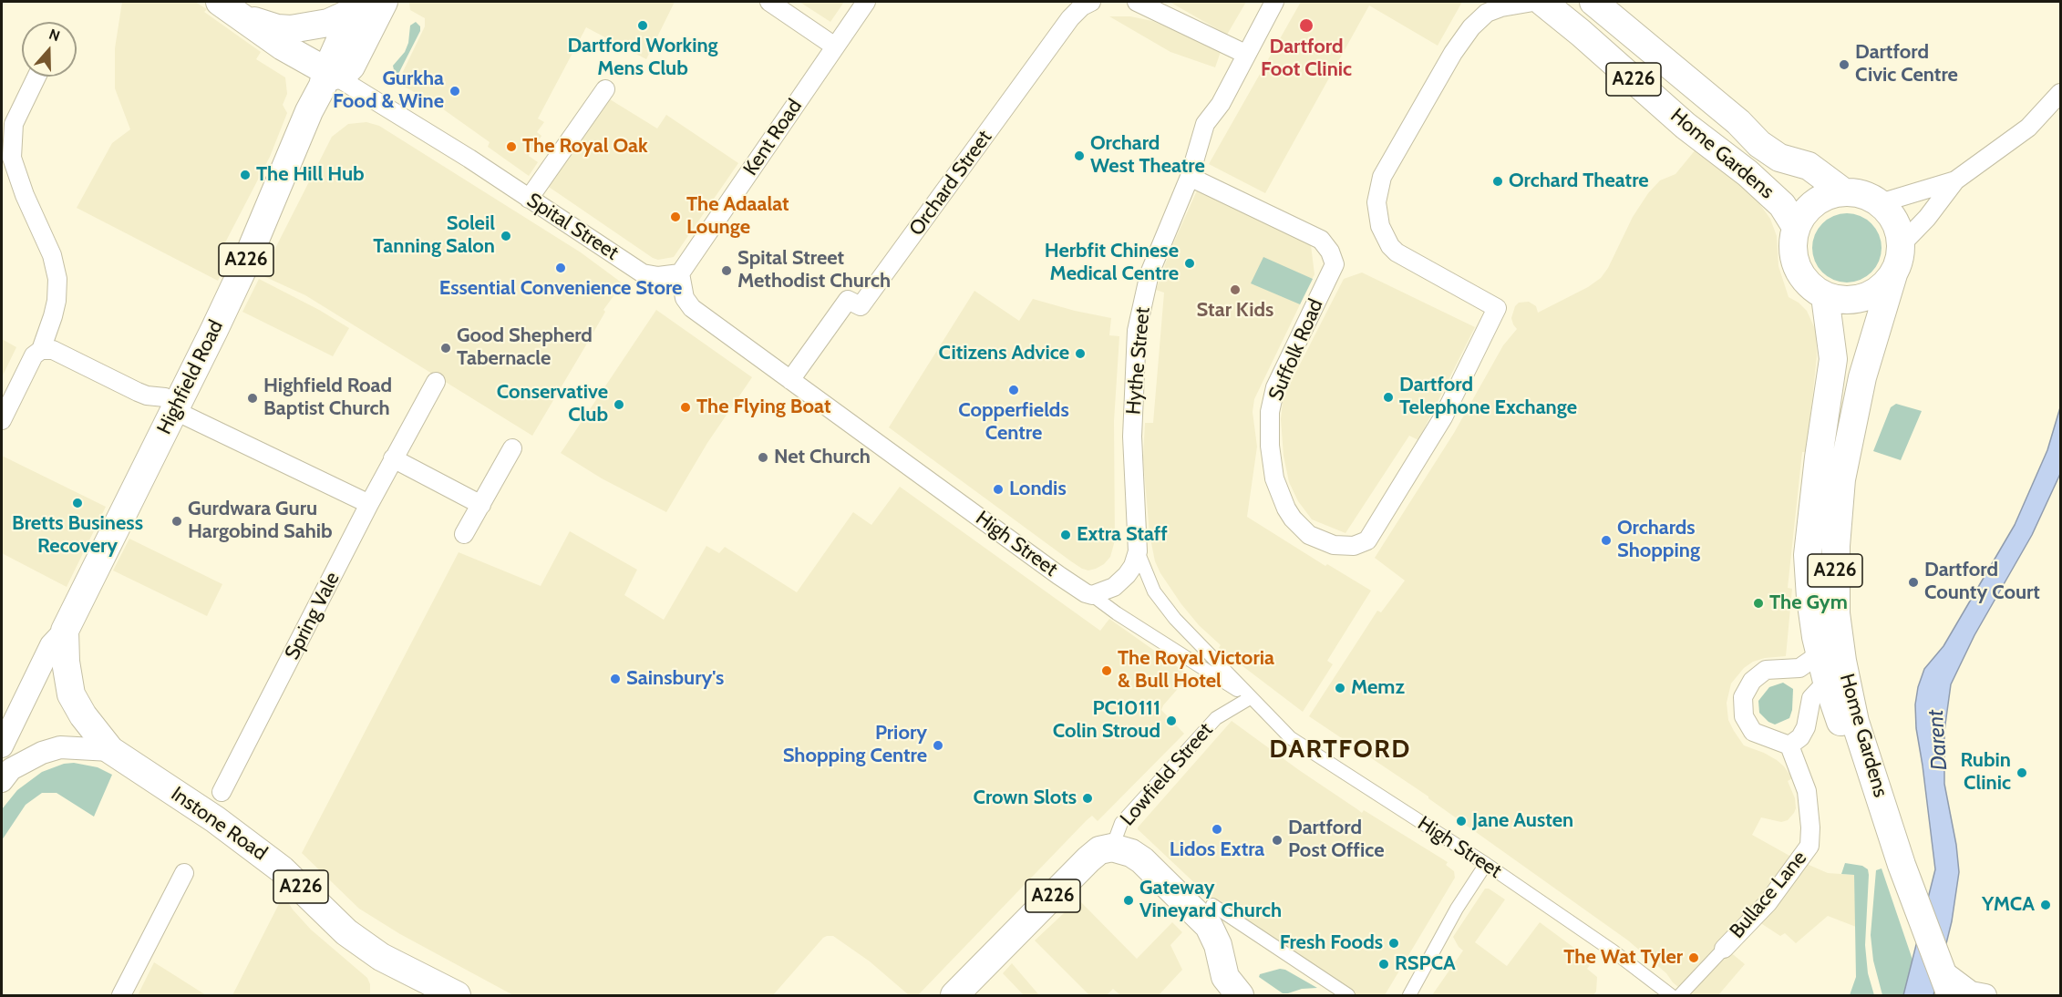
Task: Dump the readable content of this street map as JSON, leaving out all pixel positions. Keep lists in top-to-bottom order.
{
  "streets": {
    "main road": [
      "A226",
      "Home Gardens",
      "Highfield Road",
      "Lowfield Street",
      "Instone Road"
    ],
    "street": [
      "Kent Road",
      "Orchard Street",
      "Spital Street",
      "Suffolk Road",
      "Hythe Street",
      "High Street",
      "Spring Vale",
      "Bullace Lane"
    ]
  },
  "crossings": [
    ["A226", "Spital Street"],
    ["A226", "Highfield Road"],
    ["Kent Road", "Spital Street"],
    ["Orchard Street", "High Street"],
    ["Spital Street", "Highfield Road"],
    ["Suffolk Road", "Hythe Street"],
    ["Hythe Street", "High Street"],
    ["Highfield Road", "Instone Road"],
    ["High Street", "Lowfield Street"]
  ],
  "districts": ["DARTFORD"],
  "water": ["Darent"],
  "places": [
    "Dartford Working Mens Club",
    "Dartford Foot Clinic",
    "Dartford Civic Centre",
    "Gurkha Food & Wine",
    "The Royal Oak",
    "Orchard West Theatre",
    "The Hill Hub",
    "Orchard Theatre",
    "The Adaalat Lounge",
    "Soleil Tanning Salon",
    "Herbfit Chinese Medical Centre",
    "Essential Convenience Store",
    "Spital Street Methodist Church",
    "Star Kids",
    "Good Shepherd Tabernacle",
    "Citizens Advice",
    "Copperfields Centre",
    "Dartford Telephone Exchange",
    "Highfield Road Baptist Church",
    "Conservative Club",
    "The Flying Boat",
    "Net Church",
    "Londis",
    "Bretts Business Recovery",
    "Gurdwara Guru Hargobind Sahib",
    "Extra Staff",
    "Orchards Shopping",
    "Dartford County Court",
    "The Gym",
    "The Royal Victoria & Bull Hotel",
    "Sainsbury's",
    "Memz",
    "PC10111 Colin Stroud",
    "Priory Shopping Centre",
    "Rubin Clinic",
    "Crown Slots",
    "Jane Austen",
    "Lidos Extra",
    "Dartford Post Office",
    "Gateway Vineyard Church",
    "YMCA",
    "Fresh Foods",
    "The Wat Tyler",
    "RSPCA"
  ],
  "north": "top"
}
